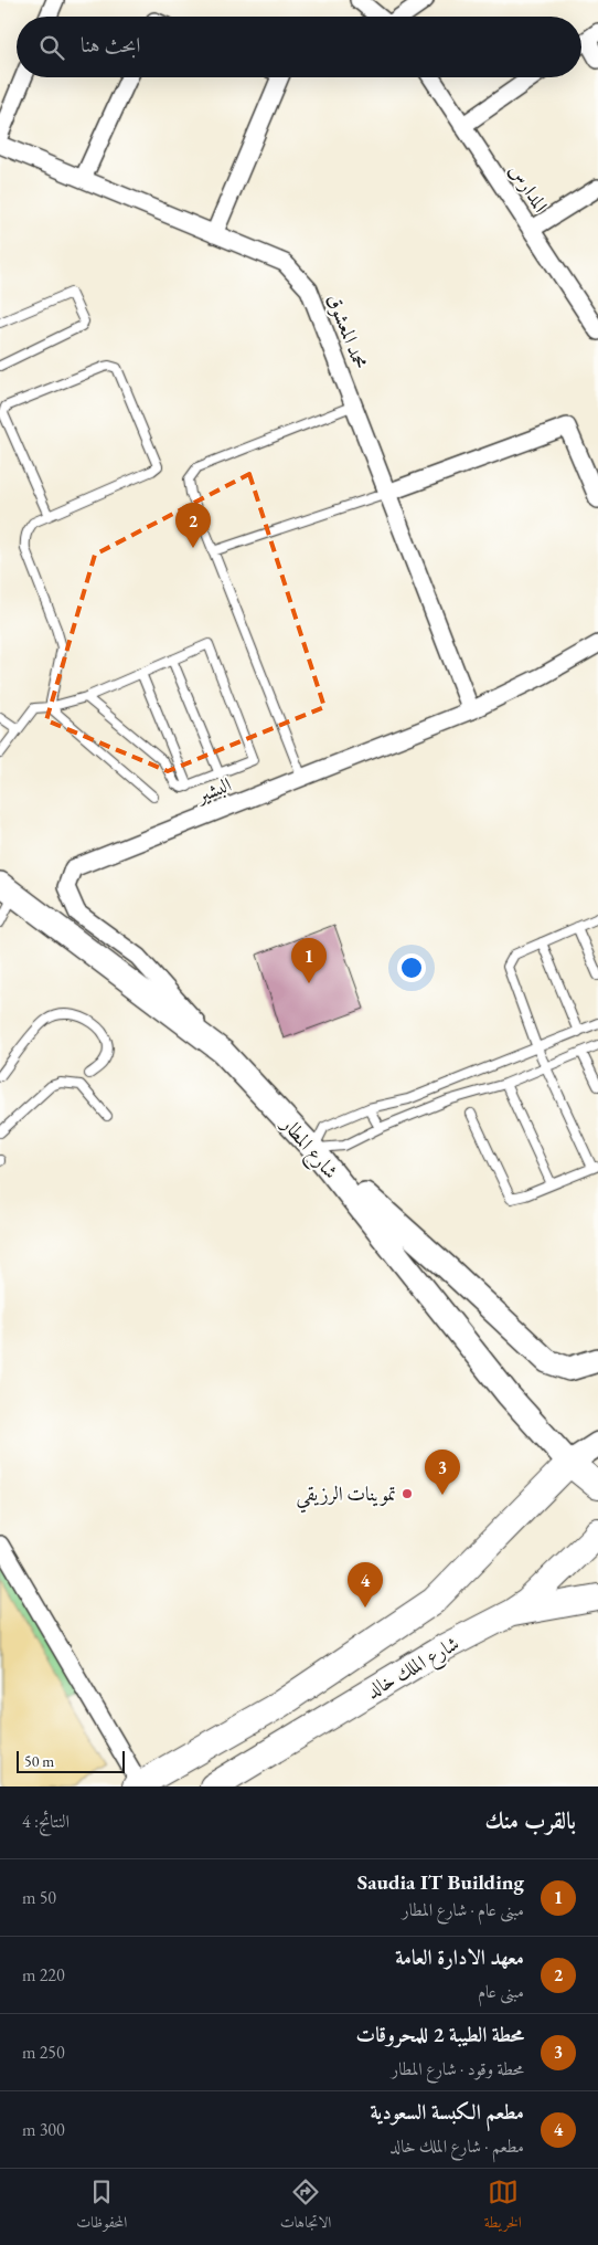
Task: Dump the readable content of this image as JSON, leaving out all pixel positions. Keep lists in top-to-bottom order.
{
  "streets": {
    "main road": ["شارع المطار", "شارع الملك خالد"],
    "street": ["المدارس", "محمد المعشوق", "البشير"]
  },
  "crossings": [
    ["محمد المعشوق", "البشير"],
    ["البشير", "شارع المطار"]
  ],
  "places": ["تموينات الرزيقي"],
  "scale_bar": "50 m",
  "page": {
    "search": "ابحث هنا",
    "pins": [
      "2",
      "1",
      "3",
      "4"
    ],
    "scale": "50 m",
    "heading": ["بالقرب منك", "النتائج: 4"],
    "list": [
      {
        "mark": "1",
        "name": "Saudia IT Building",
        "note": "مبنى عام · شارع المطار",
        "value": "50 m"
      },
      {
        "mark": "2",
        "name": "معهد الادارة العامة",
        "note": "مبنى عام",
        "value": "220 m"
      },
      {
        "mark": "3",
        "name": "محطة الطيبة 2 للمحروقات",
        "note": "محطة وقود · شارع المطار",
        "value": "250 m"
      },
      {
        "mark": "4",
        "name": "مطعم الكبسة السعودية",
        "note": "مطعم · شارع الملك خالد",
        "value": "300 m"
      }
    ],
    "nav": ["الخريطة", "الاتجاهات", "المحفوظات"]
  }
}
